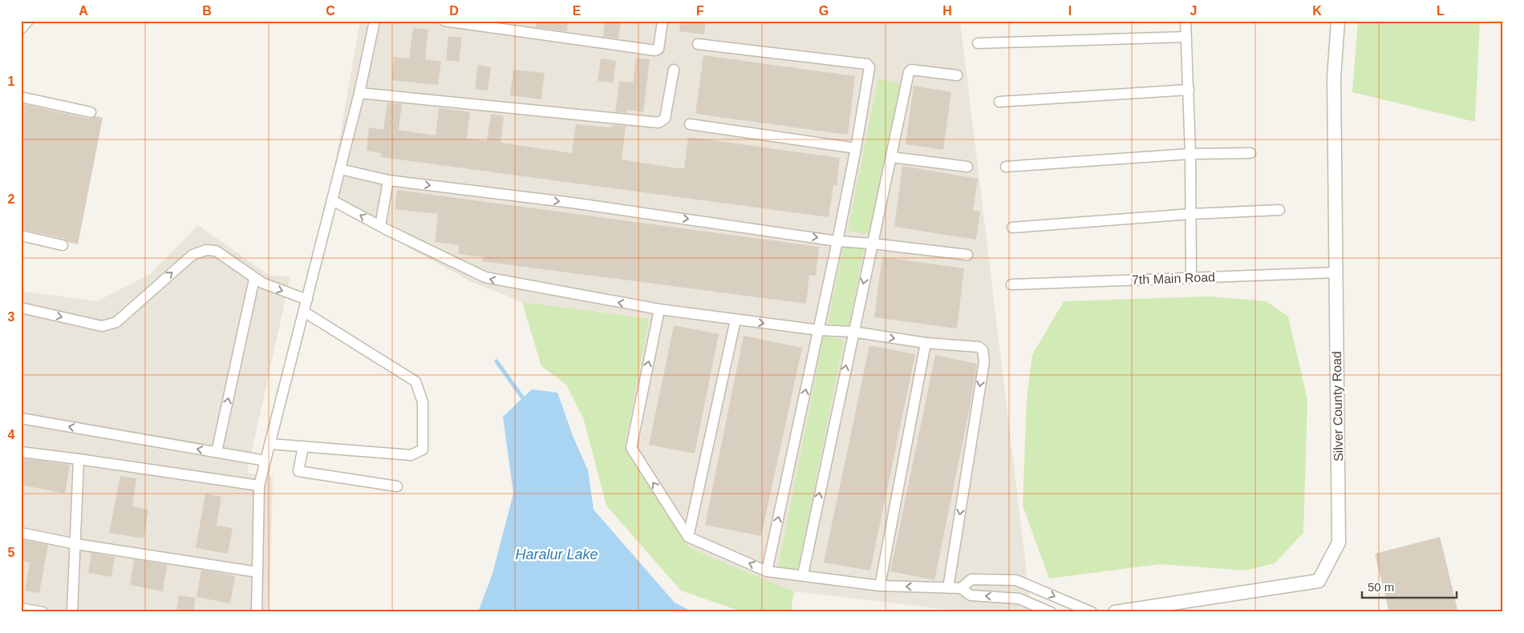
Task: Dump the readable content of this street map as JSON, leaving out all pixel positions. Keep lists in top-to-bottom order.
{
  "streets": {
    "street": ["7th Main Road", "Silver County Road"]
  },
  "crossings": [
    ["7th Main Road", "Silver County Road"]
  ],
  "water": ["Haralur Lake"],
  "scale_bar": "50 m",
  "grid": {
    "columns": [
      "A",
      "B",
      "C",
      "D",
      "E",
      "F",
      "G",
      "H",
      "I",
      "J",
      "K",
      "L"
    ],
    "rows": [
      "1",
      "2",
      "3",
      "4",
      "5"
    ]
  }
}
